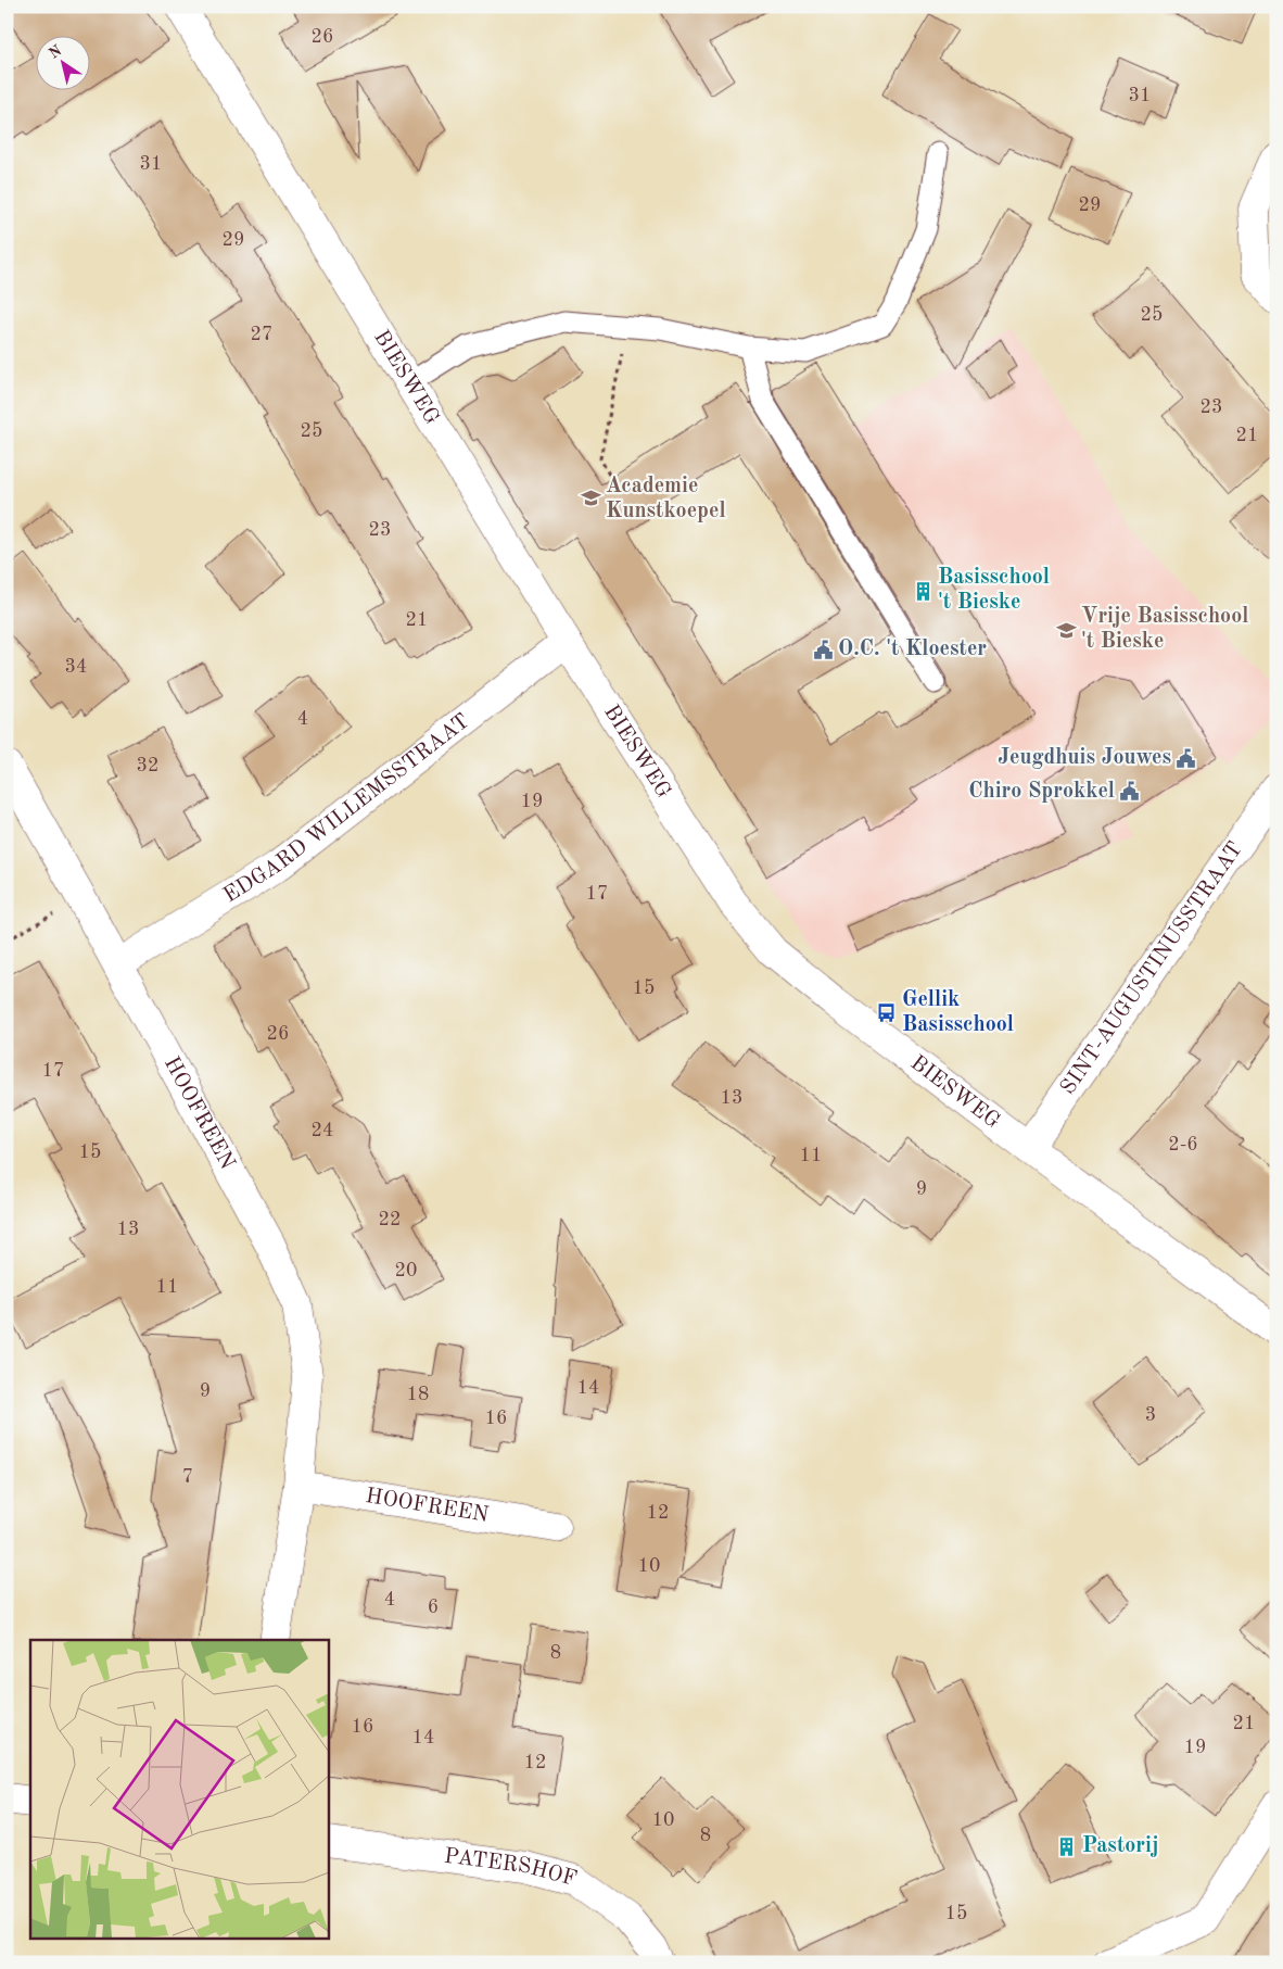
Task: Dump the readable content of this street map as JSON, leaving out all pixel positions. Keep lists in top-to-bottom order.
{
  "streets": {
    "street": [
      "BIESWEG",
      "EDGARD WILLEMSSTRAAT",
      "SINT-AUGUSTINUSSTRAAT",
      "HOOFREEN",
      "PATERSHOF"
    ]
  },
  "crossings": [
    ["BIESWEG", "EDGARD WILLEMSSTRAAT"],
    ["BIESWEG", "SINT-AUGUSTINUSSTRAAT"],
    ["EDGARD WILLEMSSTRAAT", "HOOFREEN"]
  ],
  "places": {
    "school or university": ["Academie Kunstkoepel", "Vrije Basisschool 't Bieske"],
    "building": ["Basisschool 't Bieske", "Pastorij"],
    "public building": ["O.C. 't Kloester", "Jeugdhuis Jouwes", "Chiro Sprokkel"],
    "bus stop": ["Gellik Basisschool"]
  },
  "house_numbers": [
    "26",
    "31",
    "31",
    "29",
    "29",
    "25",
    "27",
    "23",
    "25",
    "21",
    "23",
    "21",
    "34",
    "4",
    "32",
    "19",
    "17",
    "15",
    "26",
    "17",
    "13",
    "24",
    "2-6",
    "15",
    "11",
    "9",
    "22",
    "13",
    "20",
    "11",
    "14",
    "9",
    "18",
    "3",
    "16",
    "7",
    "12",
    "10",
    "4",
    "6",
    "8",
    "21",
    "16",
    "14",
    "19",
    "12",
    "10",
    "8",
    "15"
  ],
  "north": "top left"
}
